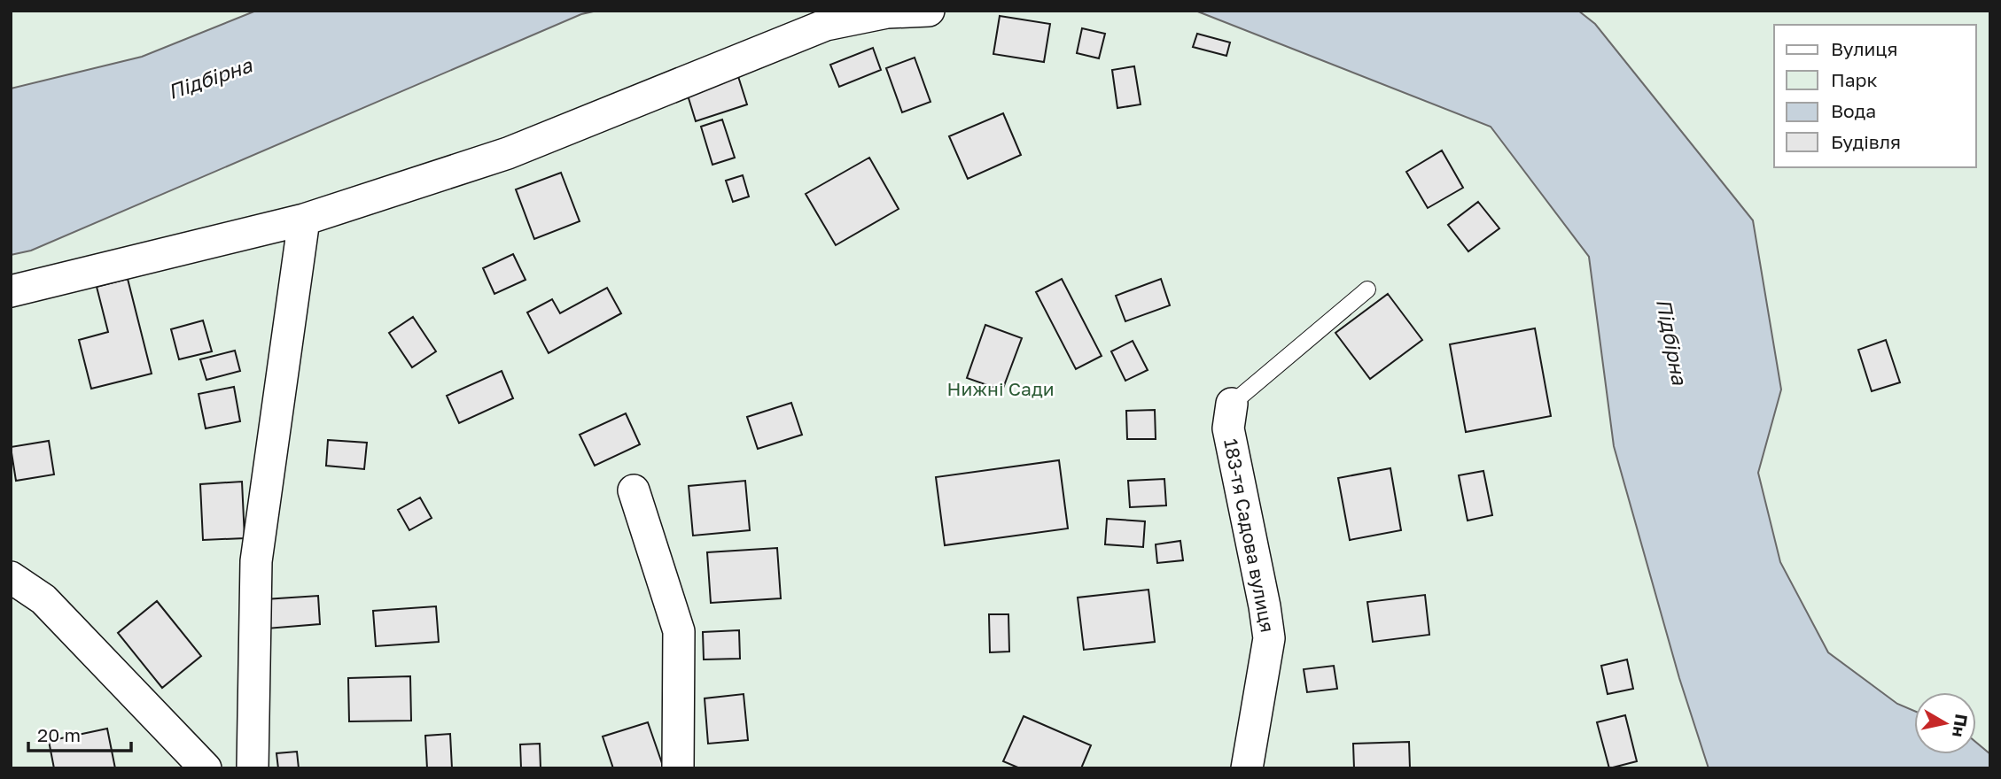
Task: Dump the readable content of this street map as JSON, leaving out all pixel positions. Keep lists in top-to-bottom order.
{
  "streets": {
    "street": ["183-тя Садова вулиця"]
  },
  "water": ["Підбірна"],
  "parks": ["Нижні Сади"],
  "legend": [
    "Вулиця",
    "Парк",
    "Вода",
    "Будівля"
  ],
  "scale_bar": "20 m",
  "north": "right"
}
